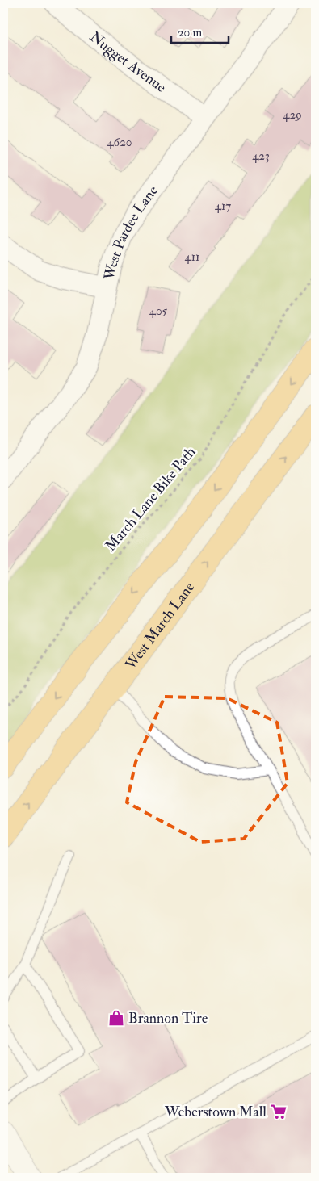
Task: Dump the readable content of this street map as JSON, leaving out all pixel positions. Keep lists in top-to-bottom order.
{
  "streets": {
    "main road": ["West March Lane"],
    "street": ["Nugget Avenue", "West Pardee Lane"],
    "path": ["March Lane Bike Path"]
  },
  "crossings": [
    ["Nugget Avenue", "West Pardee Lane"]
  ],
  "places": {
    "shop": ["Brannon Tire"],
    "supermarket": ["Weberstown Mall"]
  },
  "house_numbers": [
    "429",
    "4620",
    "423",
    "417",
    "411",
    "405"
  ],
  "scale_bar": "20 m"
}
